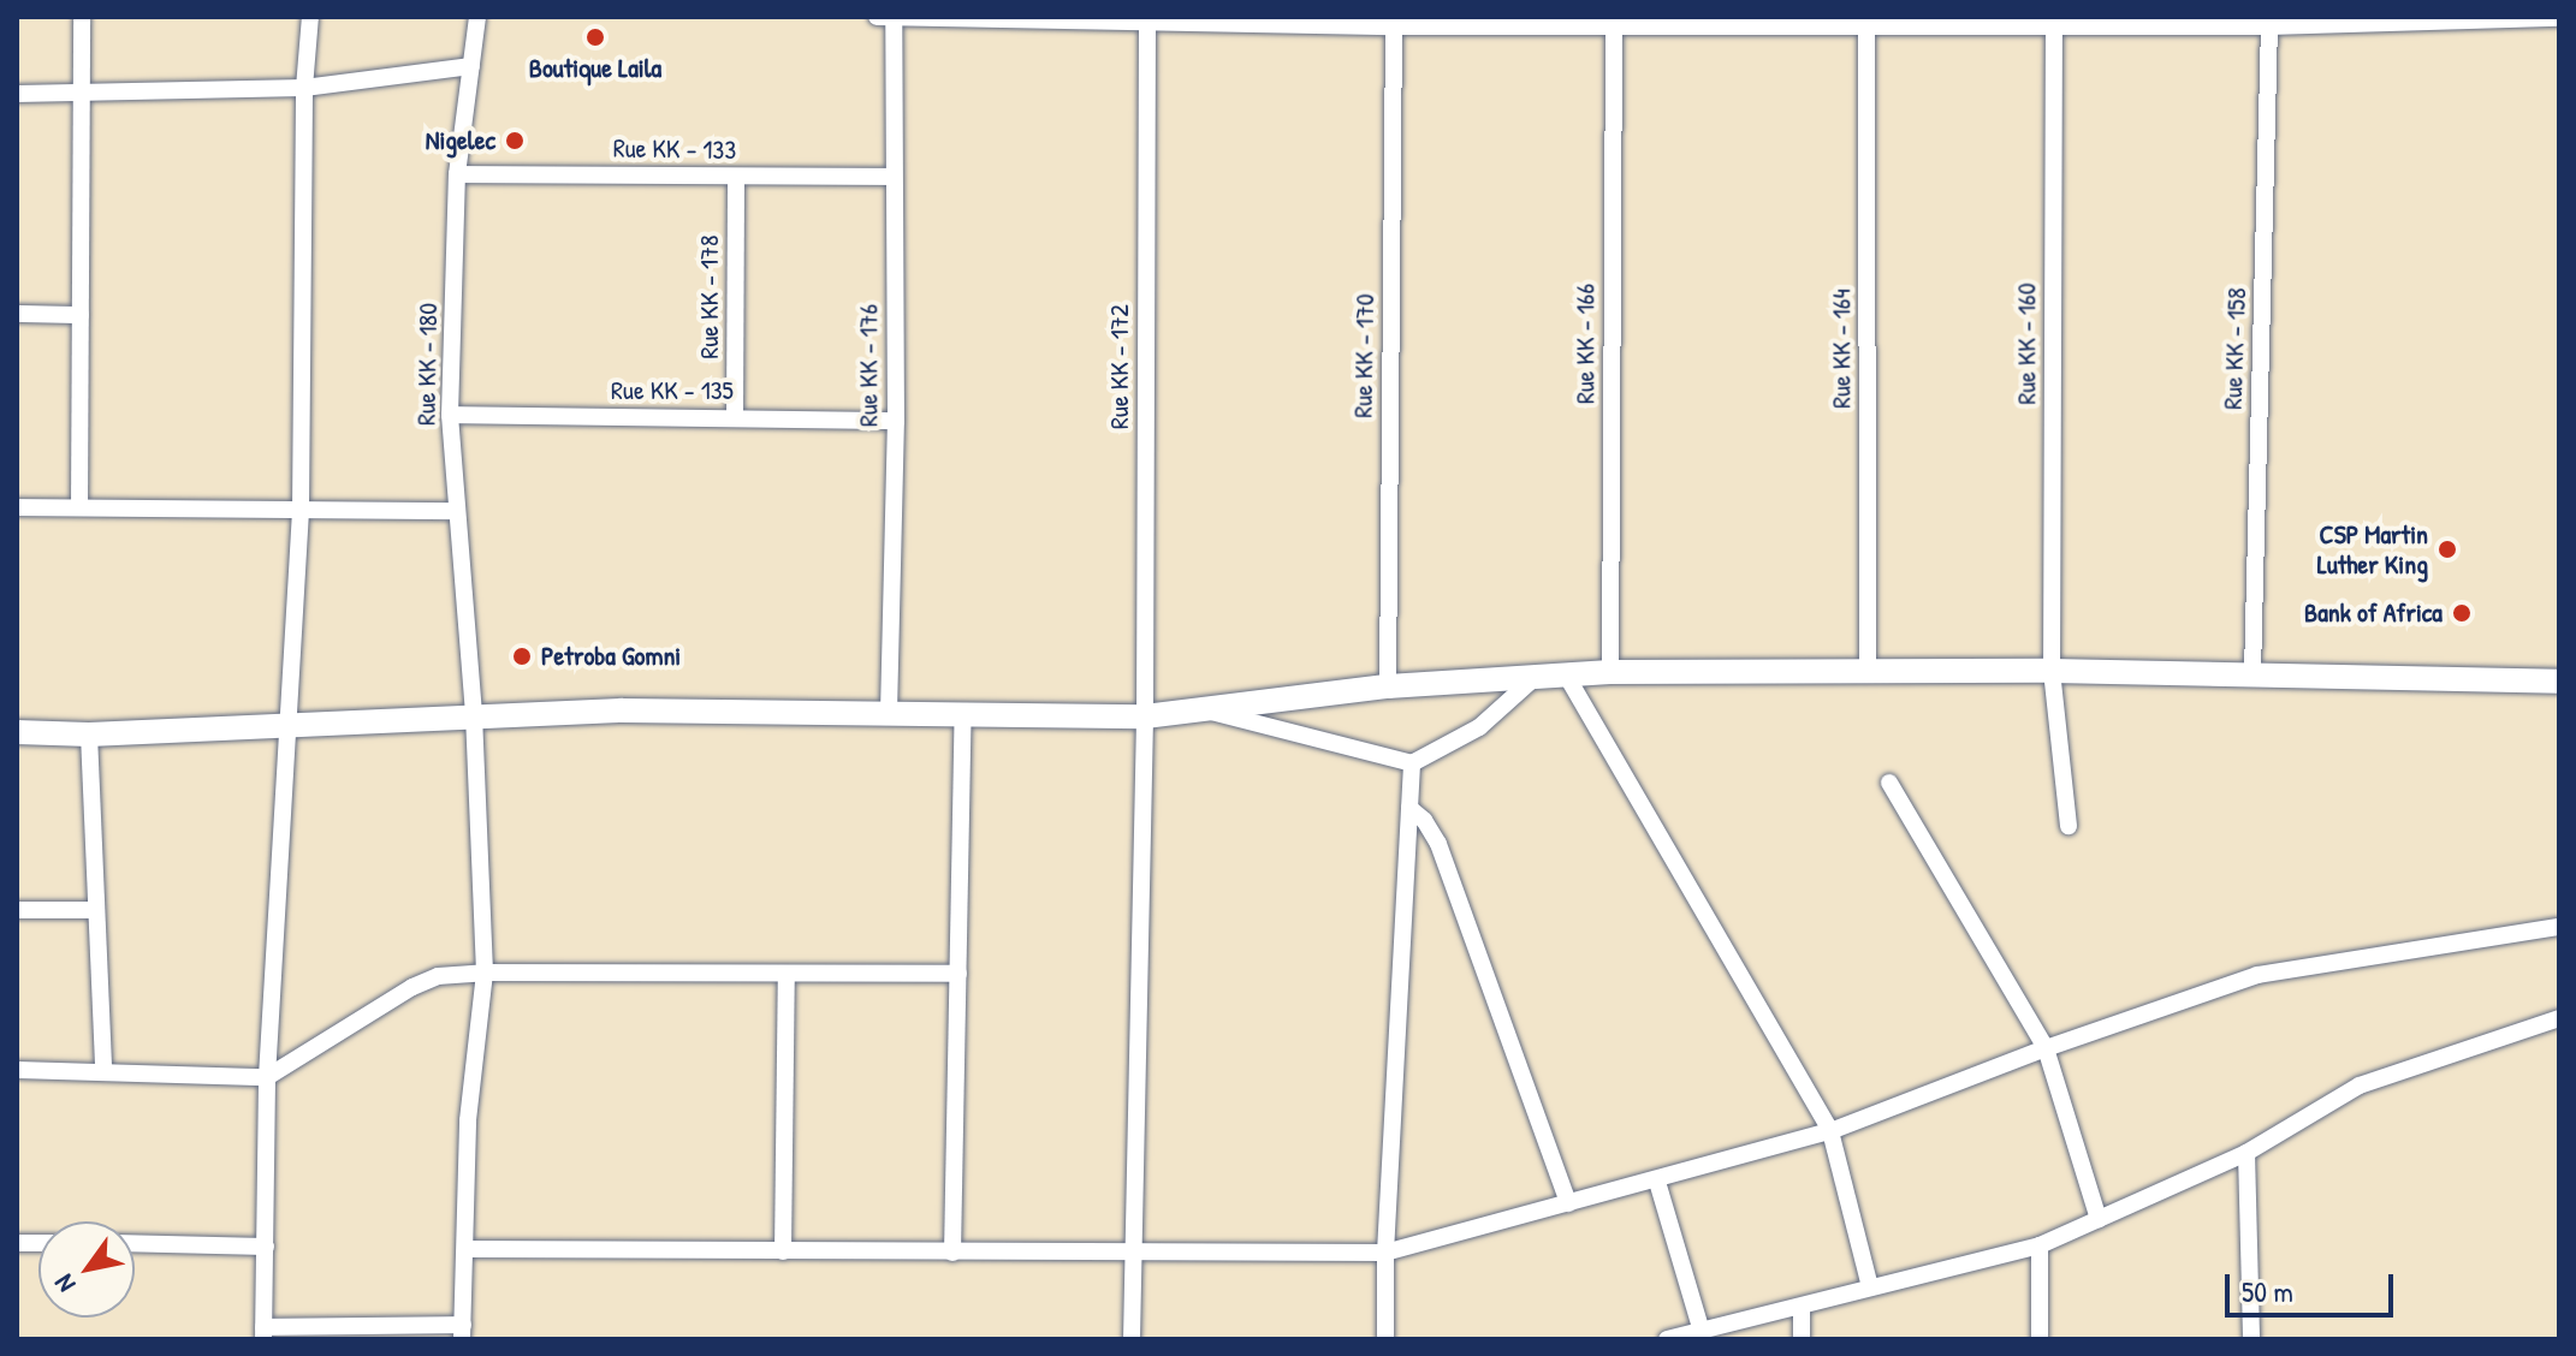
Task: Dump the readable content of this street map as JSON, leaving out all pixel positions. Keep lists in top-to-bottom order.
{
  "streets": {
    "street": [
      "Rue KK - 133",
      "Rue KK - 178",
      "Rue KK - 166",
      "Rue KK - 160",
      "Rue KK - 164",
      "Rue KK - 158",
      "Rue KK - 170",
      "Rue KK - 180",
      "Rue KK - 176",
      "Rue KK - 172",
      "Rue KK - 135"
    ]
  },
  "crossings": [
    ["Rue KK - 133", "Rue KK - 178"],
    ["Rue KK - 133", "Rue KK - 180"],
    ["Rue KK - 133", "Rue KK - 176"],
    ["Rue KK - 178", "Rue KK - 135"],
    ["Rue KK - 180", "Rue KK - 135"],
    ["Rue KK - 176", "Rue KK - 135"]
  ],
  "places": [
    "Boutique Laila",
    "Nigelec",
    "CSP Martin Luther King",
    "Bank of Africa",
    "Petroba Gomni"
  ],
  "scale_bar": "50 m",
  "north": "bottom left"
}
